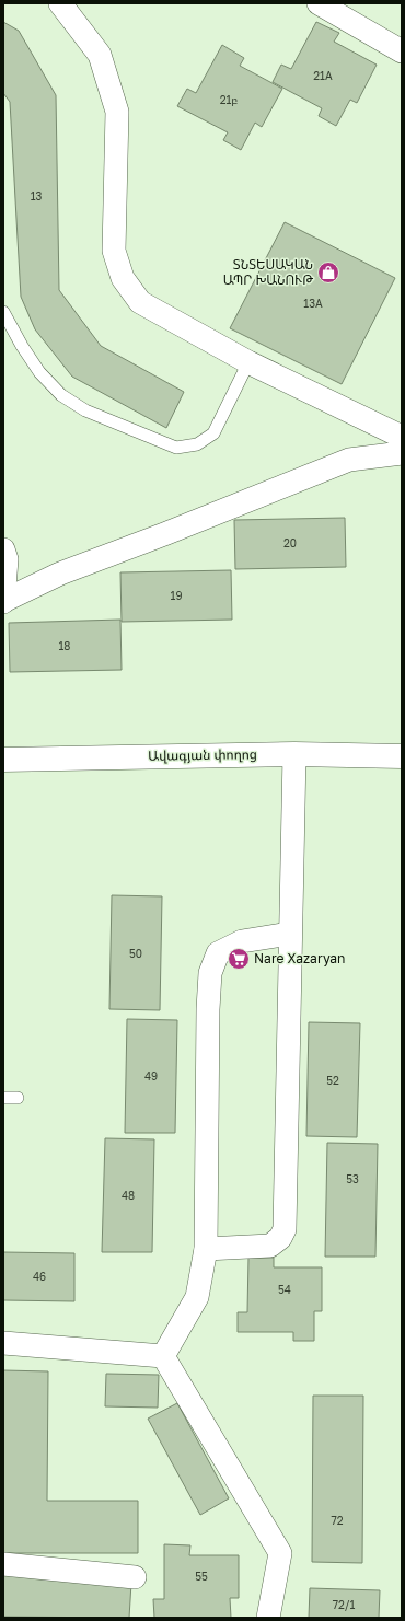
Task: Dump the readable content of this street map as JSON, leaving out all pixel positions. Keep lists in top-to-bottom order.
{
  "streets": {
    "street": ["Ավագյան փողոց"]
  },
  "places": {
    "shop": ["ՏՆՏԵՍԱԿԱՆ ԱՊՐ ԽԱՆՈՒԹ"],
    "supermarket": ["Nare Xazaryan"]
  },
  "house_numbers": [
    "21A",
    "21բ",
    "13",
    "13A",
    "20",
    "19",
    "18",
    "50",
    "49",
    "52",
    "53",
    "48",
    "46",
    "54",
    "72",
    "55",
    "72/1"
  ]
}
